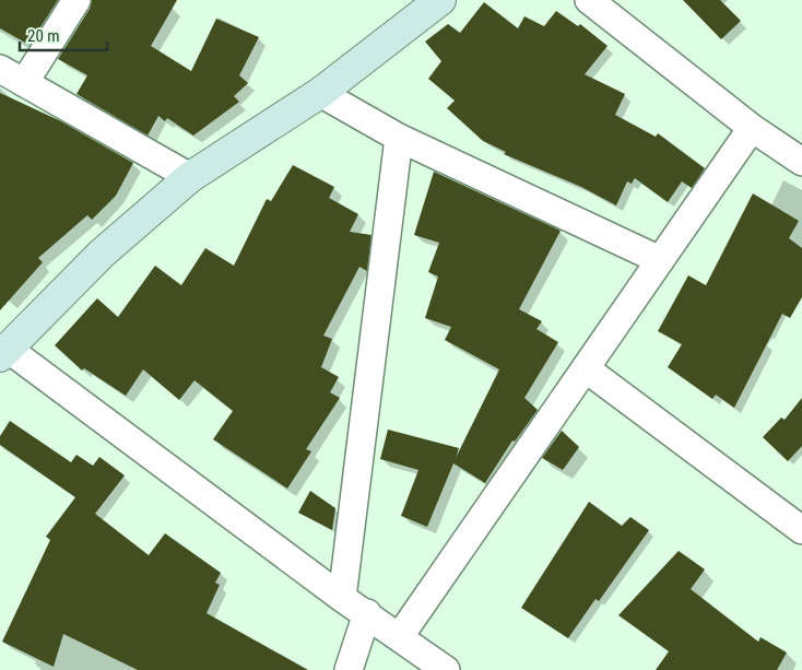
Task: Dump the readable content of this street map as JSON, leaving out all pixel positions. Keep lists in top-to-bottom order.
{
  "scale_bar": "20 m"
}
